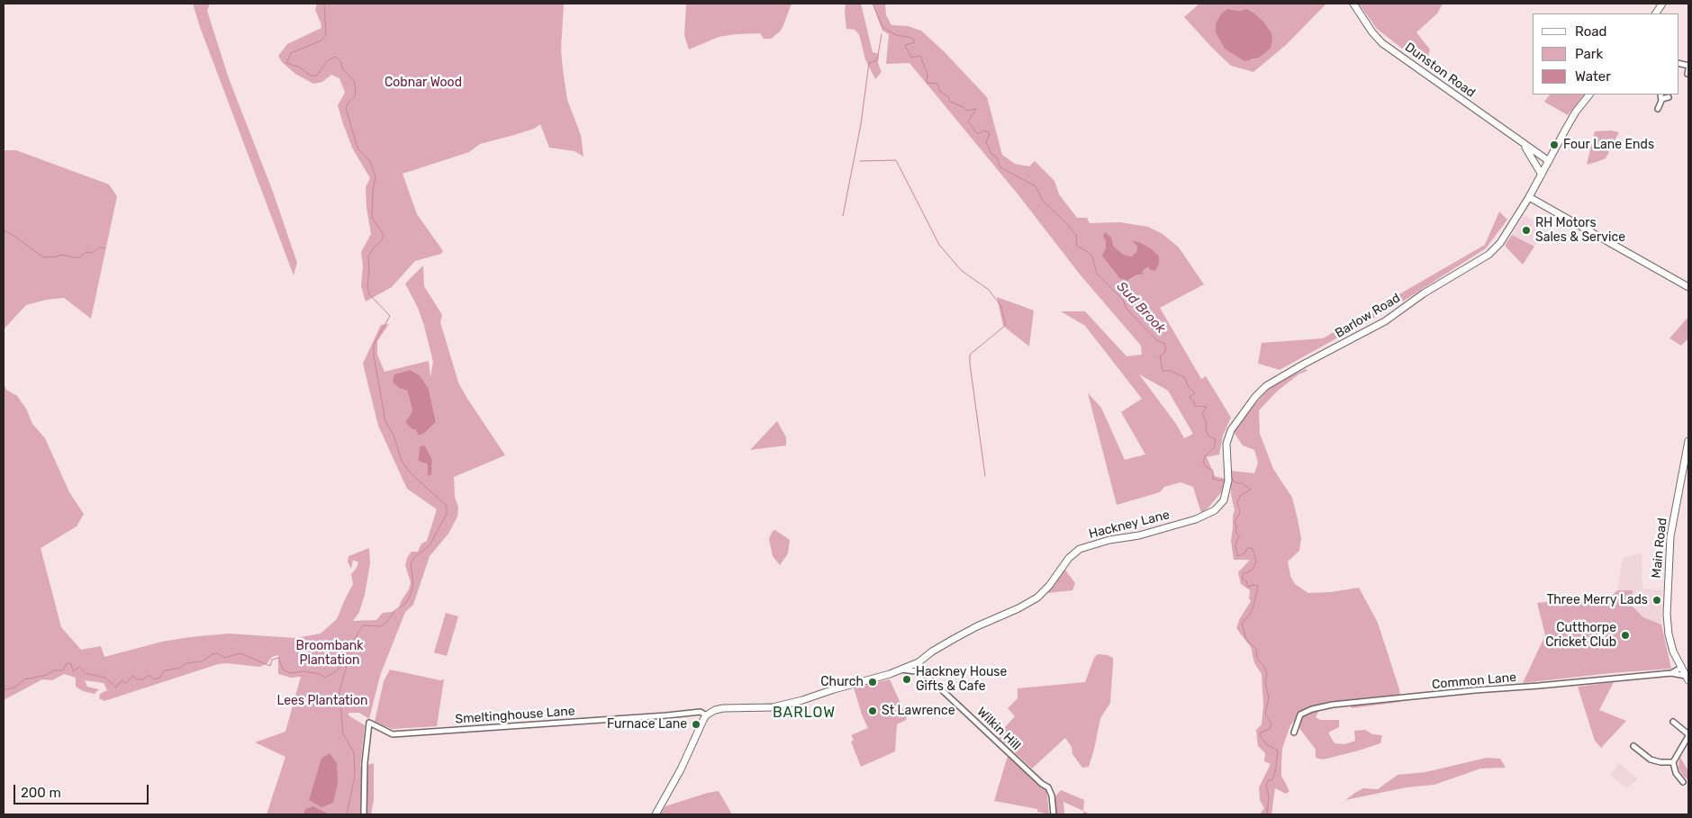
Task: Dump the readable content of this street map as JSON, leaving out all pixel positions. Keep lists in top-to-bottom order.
{
  "streets": {
    "main road": [
      "Dunston Road",
      "Barlow Road",
      "Hackney Lane",
      "Main Road"
    ],
    "street": ["Common Lane", "Smeltinghouse Lane", "Wilkin Hill"]
  },
  "crossings": [
    ["Dunston Road", "Barlow Road"],
    ["Barlow Road", "Hackney Lane"],
    ["Hackney Lane", "Smeltinghouse Lane"],
    ["Hackney Lane", "Wilkin Hill"],
    ["Main Road", "Common Lane"]
  ],
  "districts": ["BARLOW"],
  "water": ["Sud Brook"],
  "parks": ["Cobnar Wood", "Broombank Plantation", "Lees Plantation"],
  "places": [
    "Four Lane Ends",
    "RH Motors Sales & Service",
    "Three Merry Lads",
    "Cutthorpe Cricket Club",
    "Hackney House Gifts & Cafe",
    "Church",
    "St Lawrence",
    "Furnace Lane"
  ],
  "legend": ["Road", "Park", "Water"],
  "scale_bar": "200 m"
}
